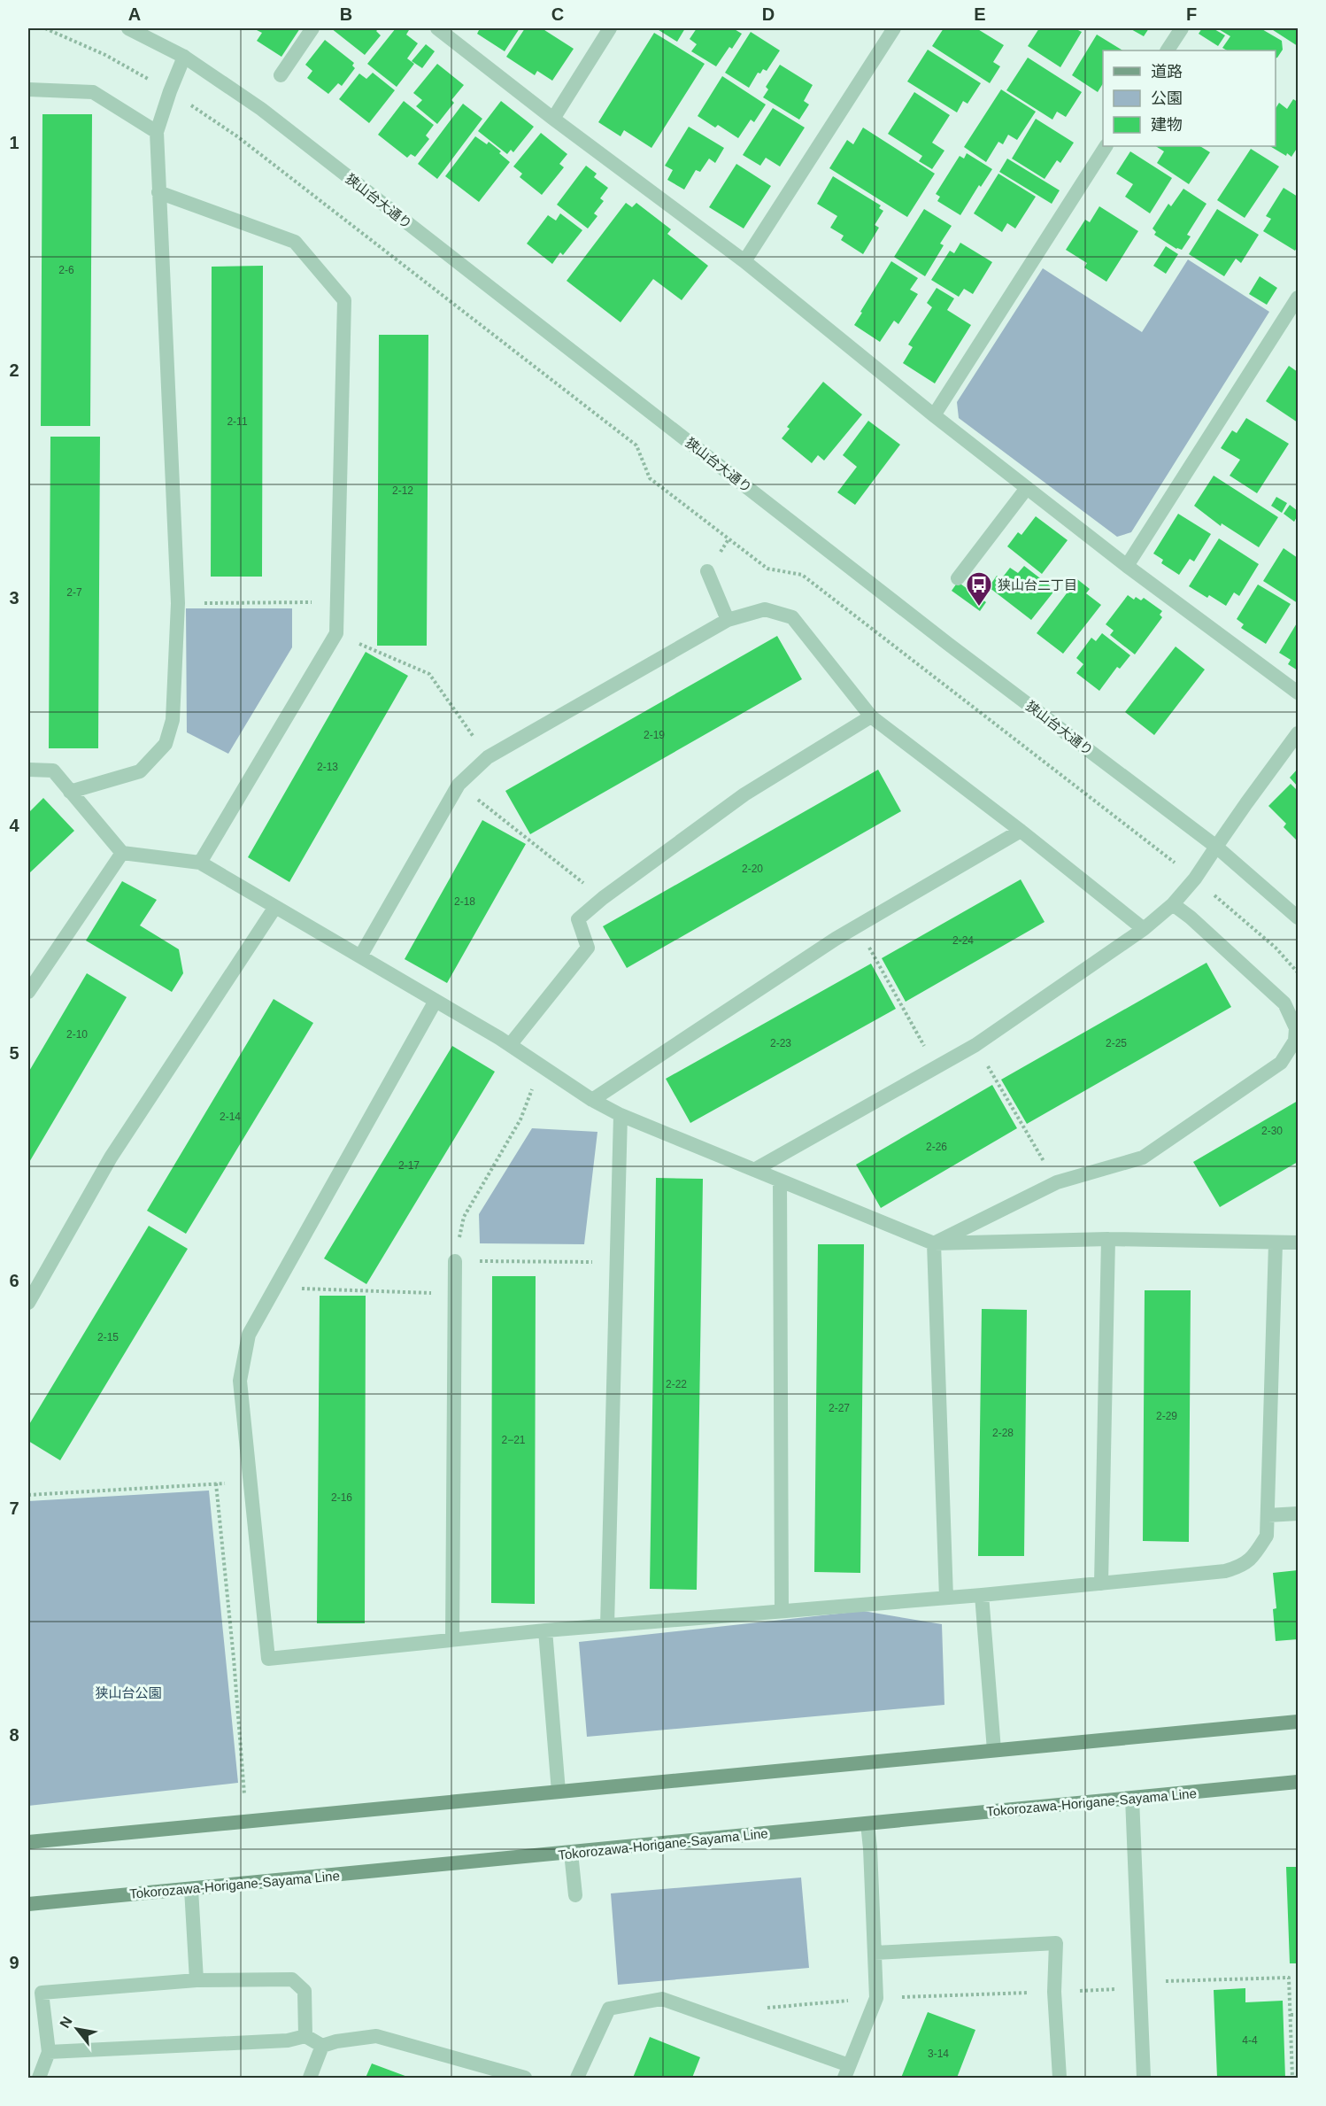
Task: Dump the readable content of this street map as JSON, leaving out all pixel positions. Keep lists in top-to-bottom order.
{
  "streets": {
    "main road": ["Tokorozawa-Horigane-Sayama Line"],
    "street": ["狭山台大通り"]
  },
  "parks": ["狭山台公園"],
  "places": {
    "bus stop": ["狭山台二丁目"]
  },
  "house_numbers": [
    "2-6",
    "2-11",
    "2-12",
    "2-7",
    "2-19",
    "2-13",
    "2-20",
    "2-18",
    "2-24",
    "2-10",
    "2-23",
    "2-25",
    "2-14",
    "2-30",
    "2-26",
    "2-17",
    "2-15",
    "2-22",
    "2-27",
    "2-29",
    "2-28",
    "2−21",
    "2-16",
    "4-4",
    "3-14"
  ],
  "legend": ["道路", "公園", "建物"],
  "north": "top left",
  "grid": {
    "columns": [
      "A",
      "B",
      "C",
      "D",
      "E",
      "F"
    ],
    "rows": [
      "1",
      "2",
      "3",
      "4",
      "5",
      "6",
      "7",
      "8",
      "9"
    ]
  }
}
